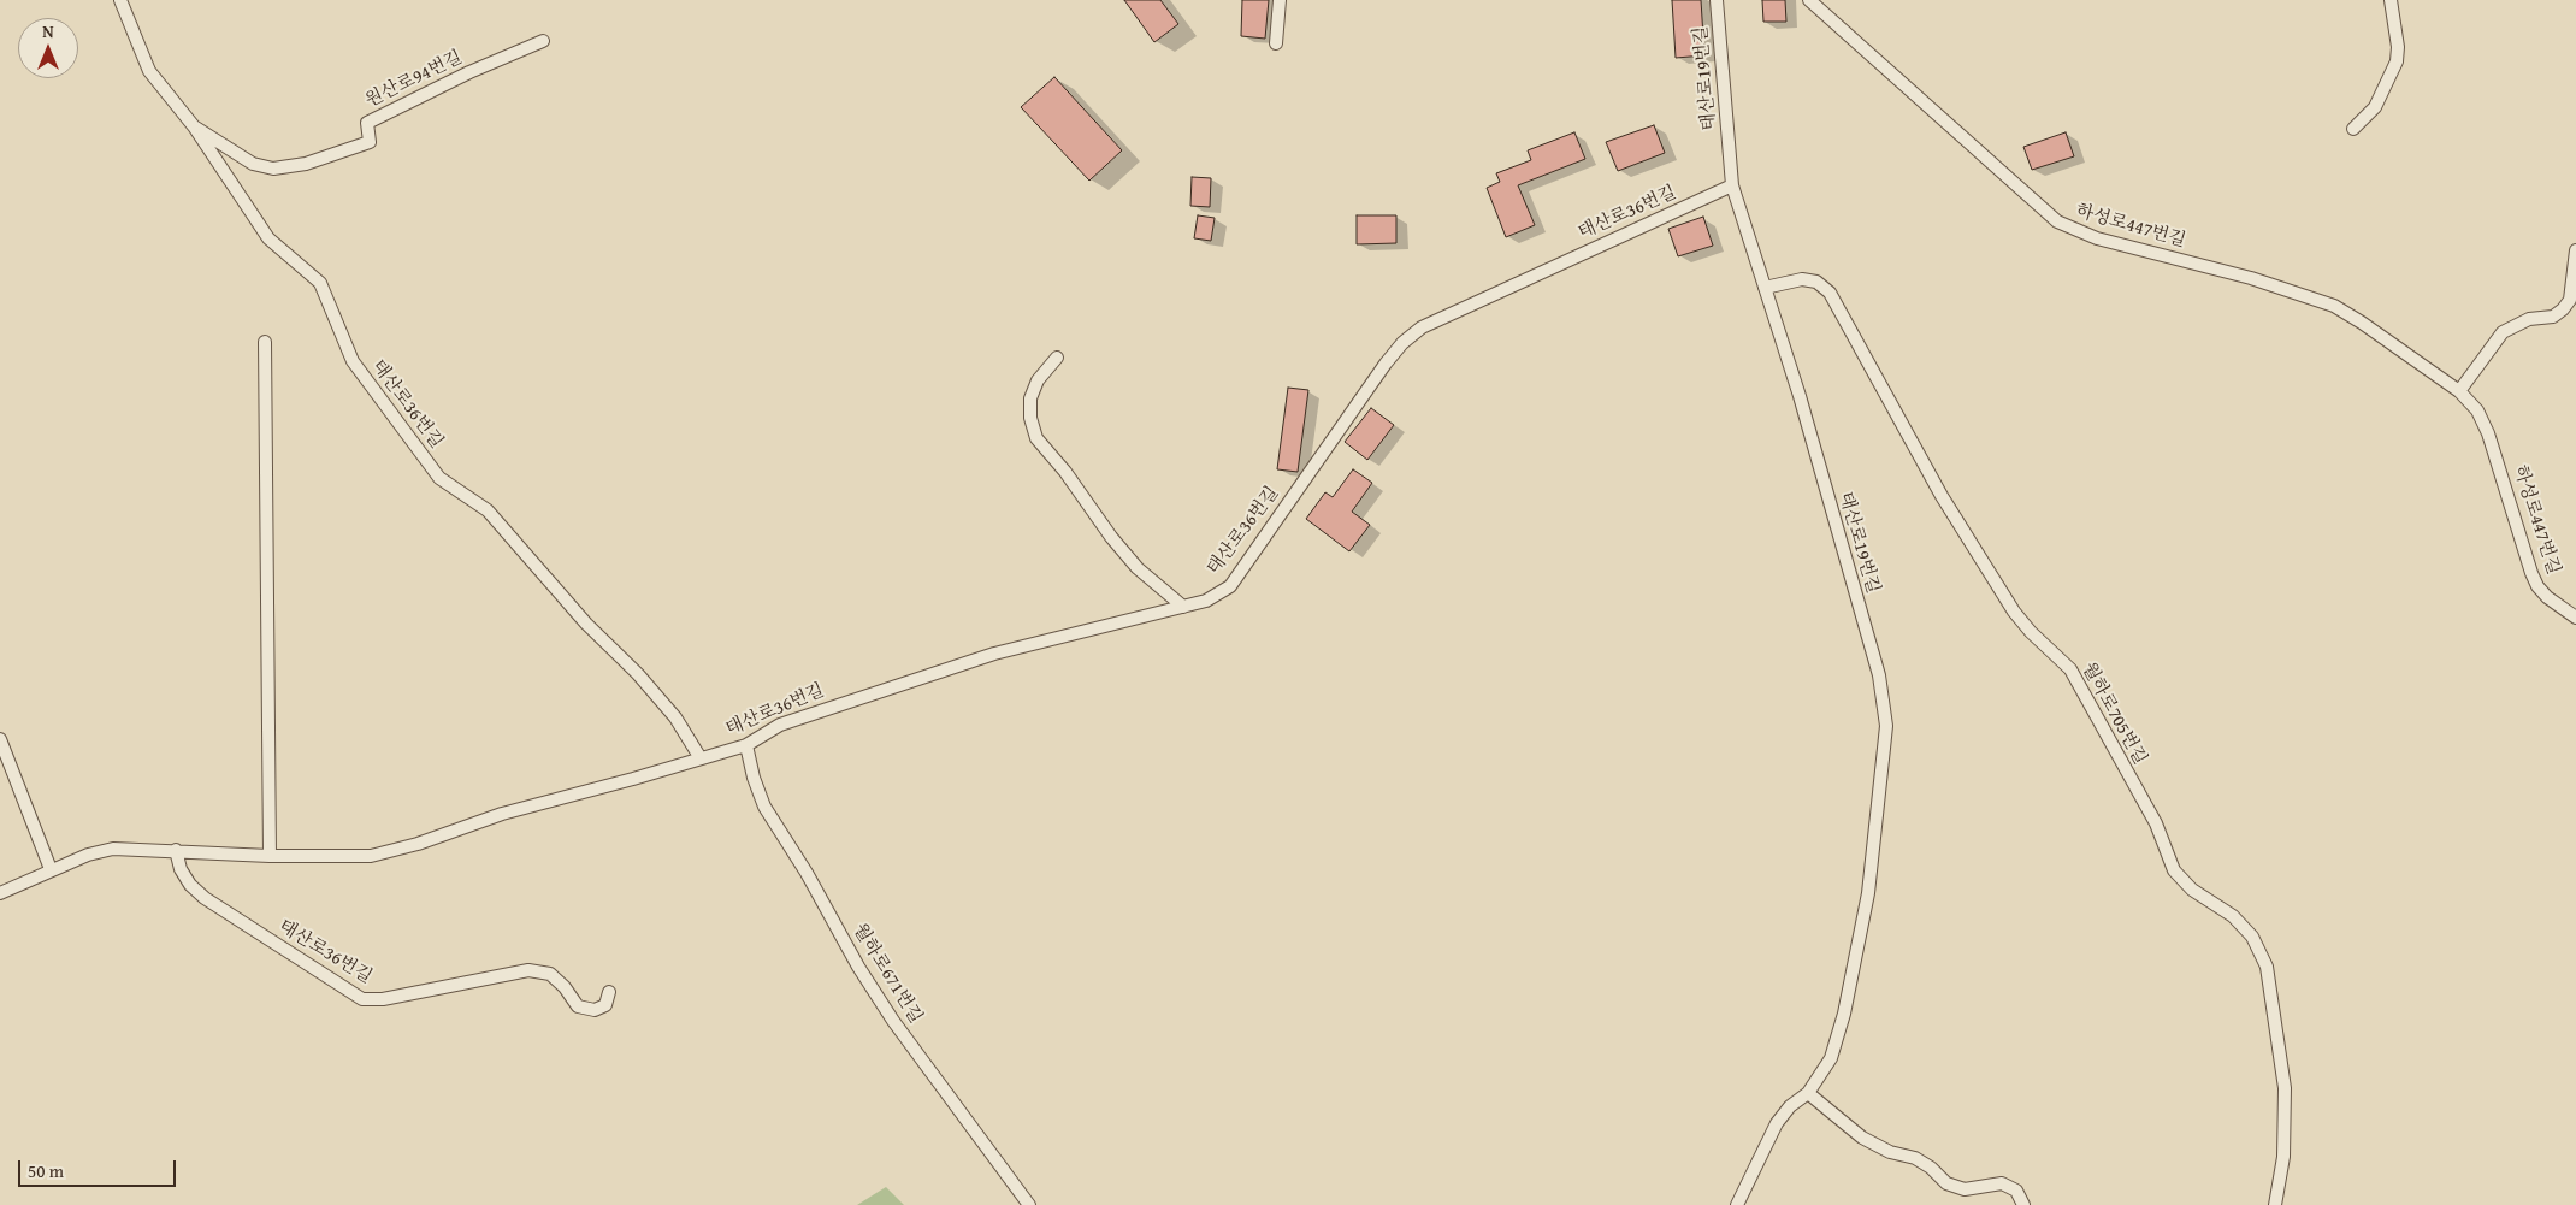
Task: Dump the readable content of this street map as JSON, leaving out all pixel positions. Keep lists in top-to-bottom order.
{
  "streets": {
    "lane": [
      "태산로19번길",
      "원산로94번길",
      "태산로36번길",
      "하성로447번길",
      "월하로705번길",
      "월하로671번길"
    ]
  },
  "crossings": [
    ["태산로19번길", "태산로36번길"],
    ["태산로19번길", "월하로705번길"],
    ["원산로94번길", "태산로36번길"],
    ["태산로36번길", "월하로671번길"]
  ],
  "scale_bar": "50 m",
  "north": "top"
}
